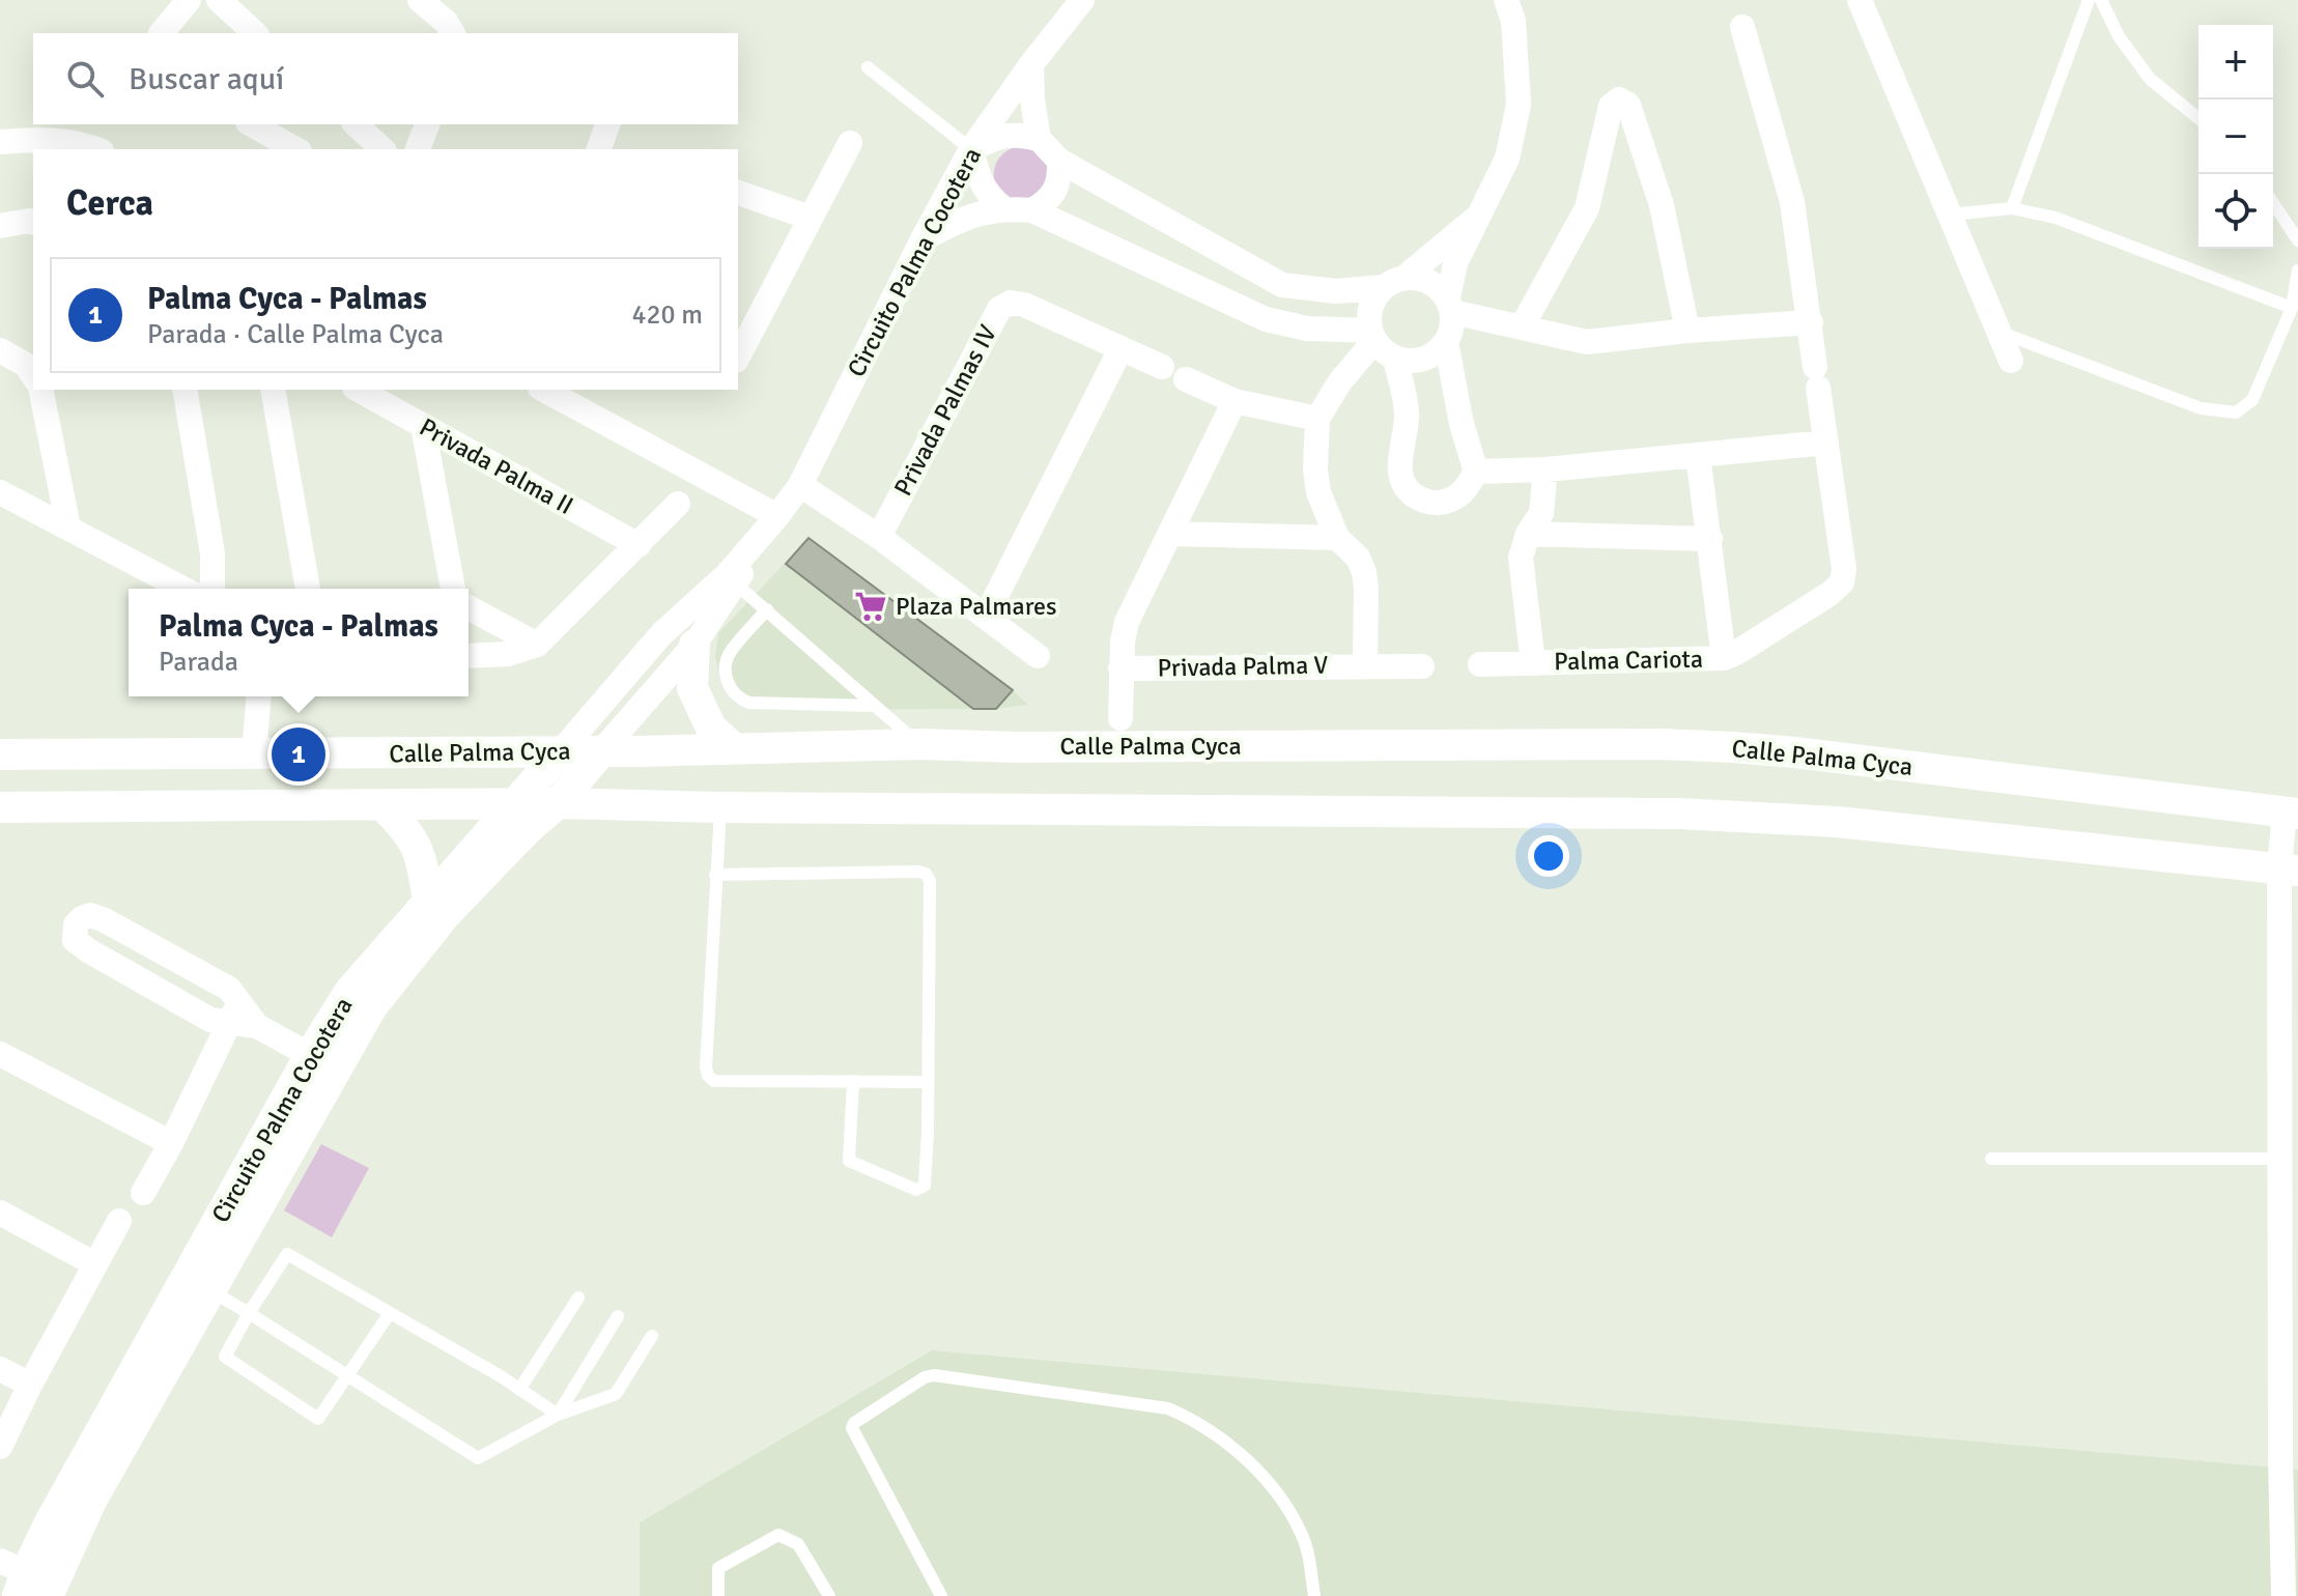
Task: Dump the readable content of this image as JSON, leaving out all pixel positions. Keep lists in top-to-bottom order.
{
  "streets": {
    "street": [
      "Circuito Palma Cocotera",
      "Privada Palmas IV",
      "Privada Palma II",
      "Palma Cariota",
      "Privada Palma V",
      "Calle Palma Cyca"
    ]
  },
  "crossings": [
    ["Circuito Palma Cocotera", "Calle Palma Cyca"]
  ],
  "places": {
    "supermarket": ["Plaza Palmares"]
  },
  "page": {
    "map_buttons": ["+", "−"],
    "search": "Buscar aquí",
    "heading": "Cerca",
    "list": [
      {
        "mark": "1",
        "name": "Palma Cyca - Palmas",
        "note": "Parada · Calle Palma Cyca",
        "value": "420 m"
      }
    ],
    "popup": ["Palma Cyca - Palmas", "Parada"],
    "pins": "1"
  }
}
